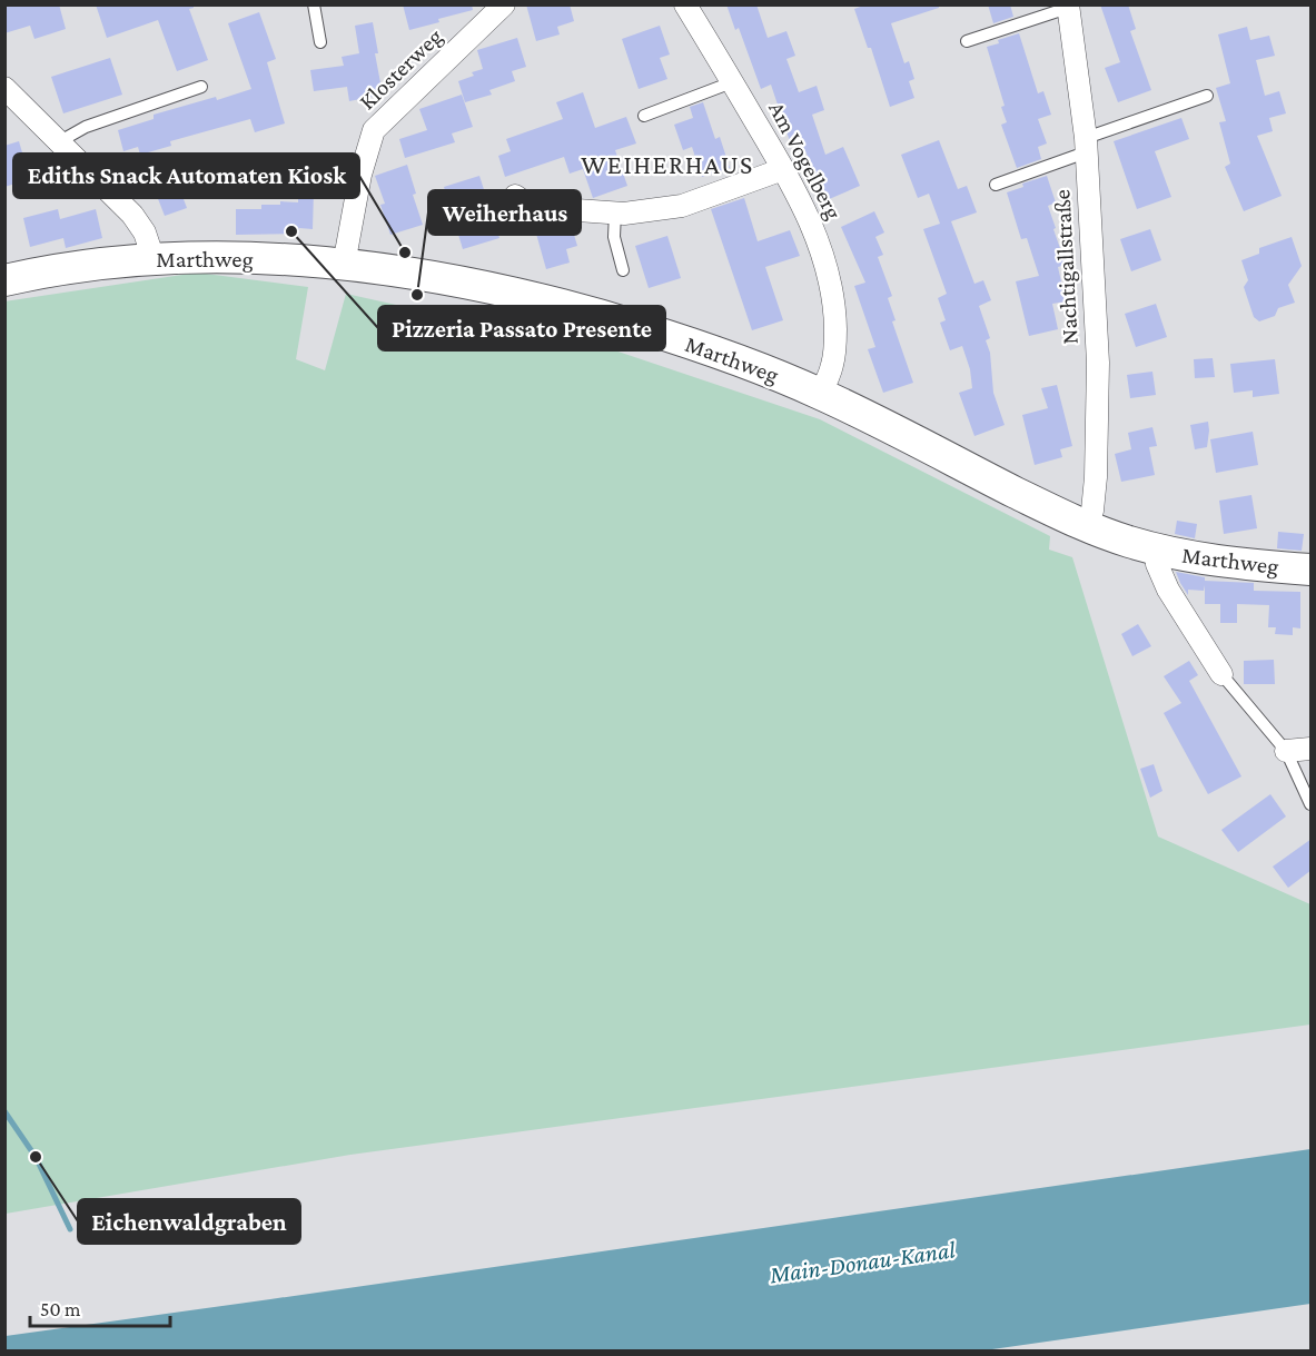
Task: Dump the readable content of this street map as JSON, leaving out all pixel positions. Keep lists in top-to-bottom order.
{
  "streets": {
    "main road": ["Marthweg"],
    "street": ["Klosterweg", "Am Vogelberg", "Nachtigallstraße"]
  },
  "crossings": [
    ["Klosterweg", "Marthweg"],
    ["Am Vogelberg", "Marthweg"],
    ["Marthweg", "Nachtigallstraße"]
  ],
  "districts": ["WEIHERHAUS"],
  "water": ["Main-Donau-Kanal"],
  "places": [
    "Pizzeria Passato Presente",
    "Ediths Snack Automaten Kiosk",
    "Weiherhaus",
    "Eichenwaldgraben"
  ],
  "scale_bar": "50 m"
}
